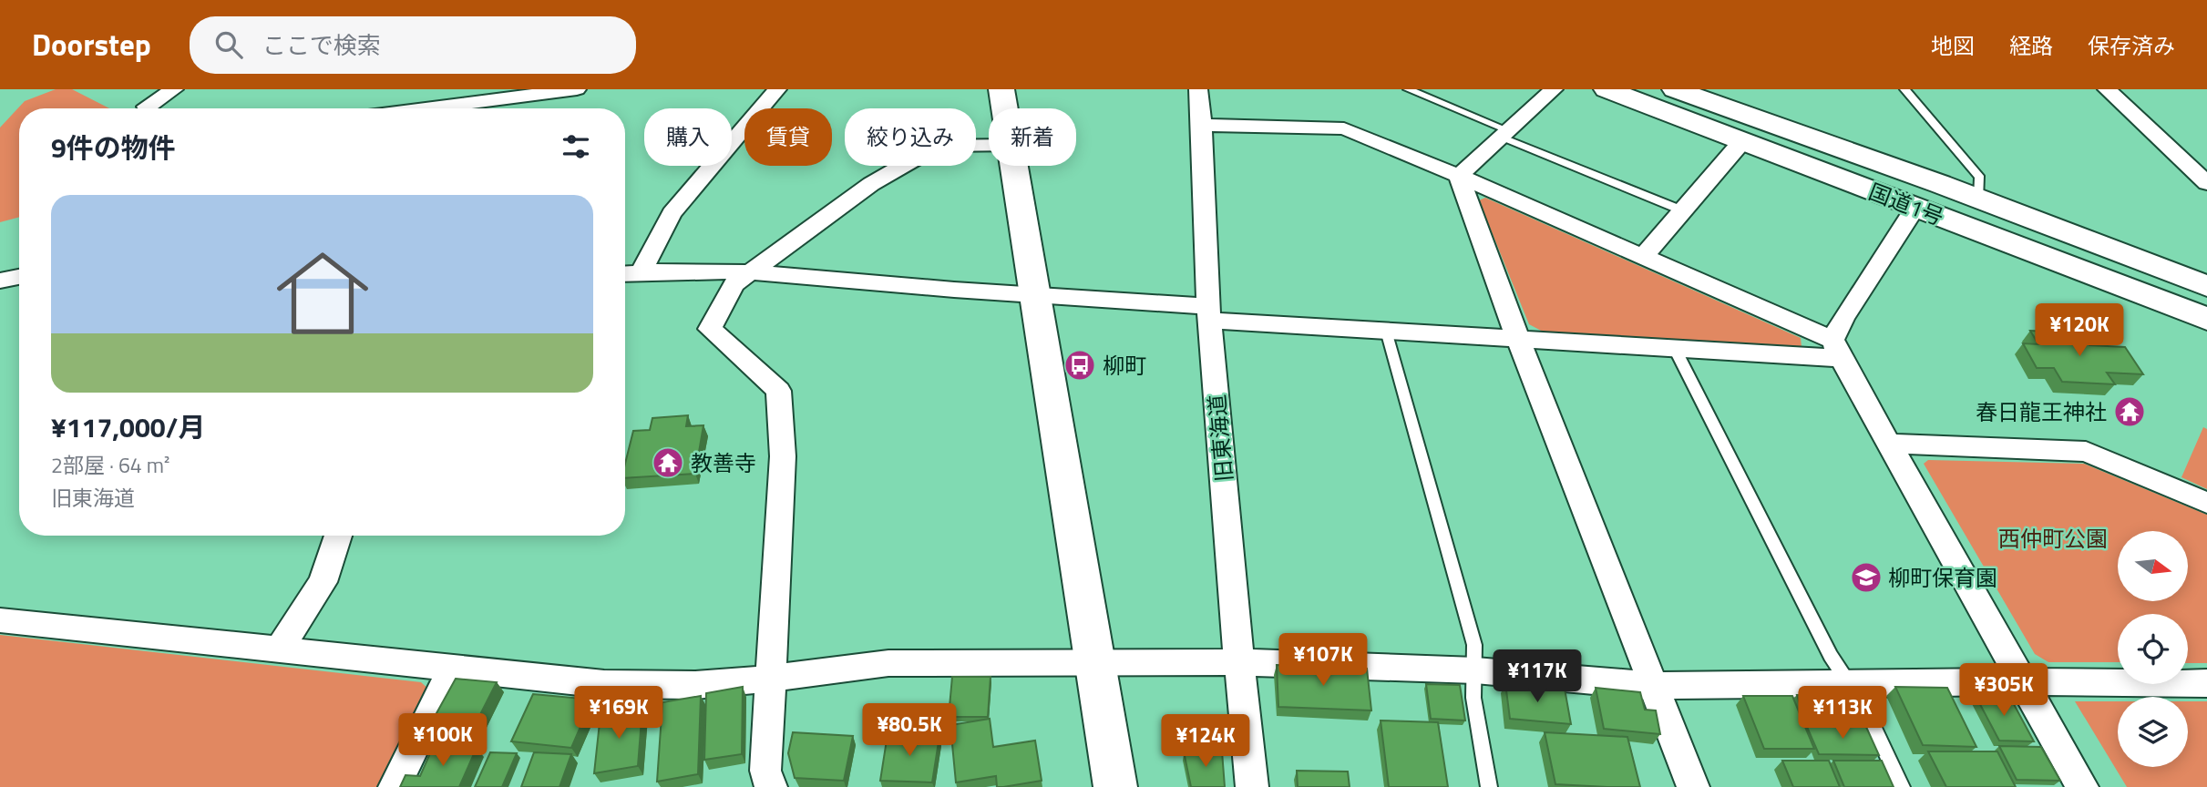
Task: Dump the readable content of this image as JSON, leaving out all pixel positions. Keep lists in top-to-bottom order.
{
  "streets": {
    "main road": ["国道1号"],
    "street": ["旧東海道"]
  },
  "parks": ["西仲町公園"],
  "places": {
    "bus stop": ["柳町"],
    "temple": ["春日龍王神社", "教善寺"],
    "school or university": ["柳町保育園"]
  },
  "north": "right",
  "page": {
    "header": "Doorstep",
    "search": "ここで検索",
    "nav": ["地図", "経路", "保存済み"],
    "chip": [
      "購入",
      "賃貸",
      "絞り込み",
      "新着"
    ],
    "heading": "9件の物件",
    "list": [
      {
        "name": "¥117,000/月",
        "note": "2部屋 · 64 m² · 旧東海道"
      }
    ],
    "price": [
      "¥120K",
      "¥107K",
      "¥117K",
      "¥305K",
      "¥169K",
      "¥113K",
      "¥80.5K",
      "¥100K",
      "¥124K"
    ]
  }
}
